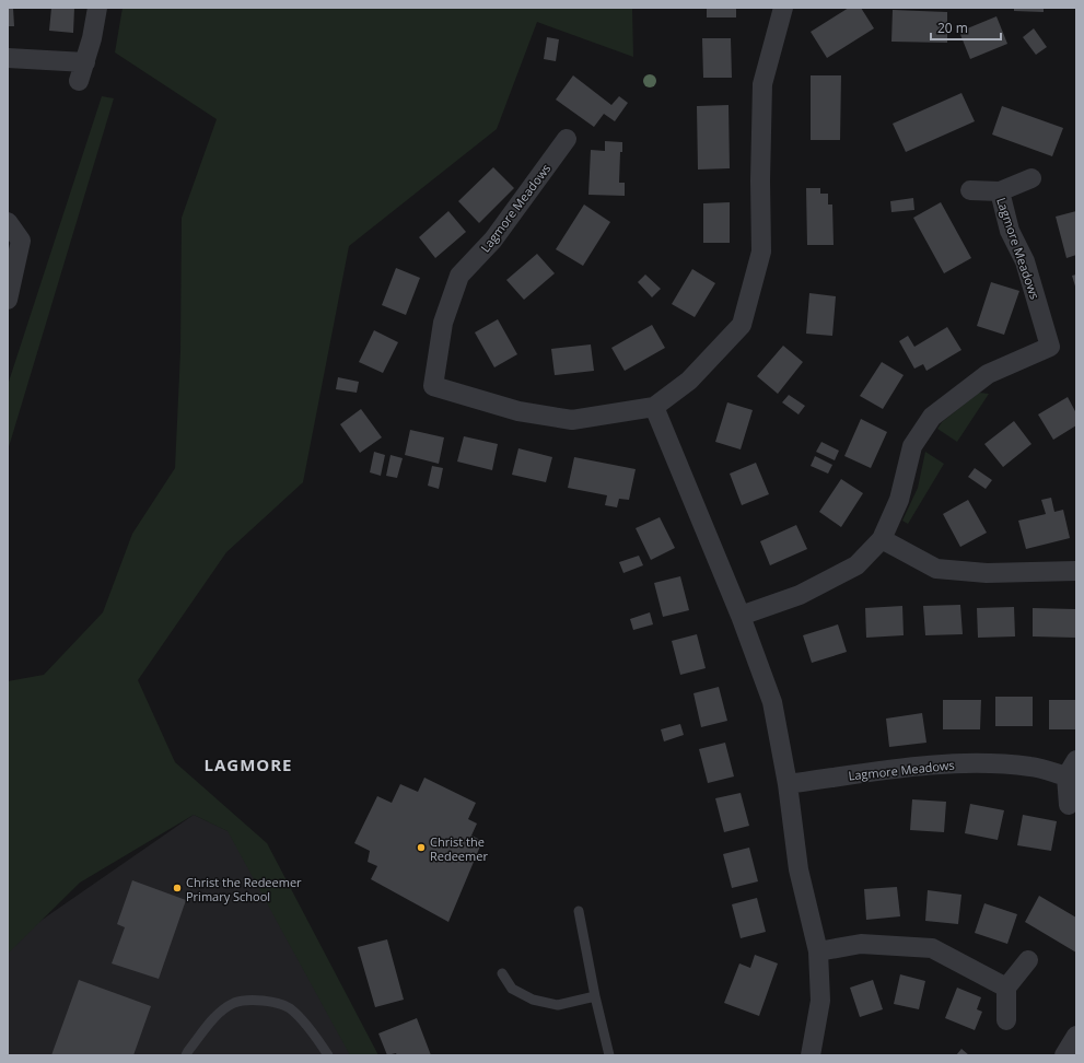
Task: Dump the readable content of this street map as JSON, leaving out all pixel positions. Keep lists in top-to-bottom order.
{
  "streets": {
    "street": ["Lagmore Meadows"]
  },
  "districts": ["LAGMORE"],
  "places": ["Christ the Redeemer", "Christ the Redeemer Primary School"],
  "scale_bar": "20 m"
}
